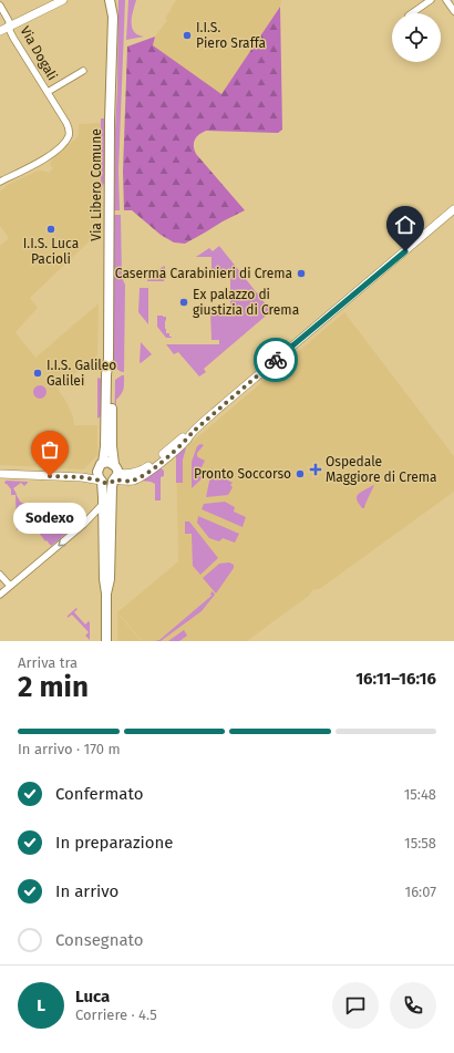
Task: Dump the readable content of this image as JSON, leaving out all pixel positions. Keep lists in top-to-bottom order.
{
  "streets": {
    "main road": ["Via Libero Comune"],
    "street": ["Via Dogali"]
  },
  "places": {
    "other": [
      "I.I.S. Piero Sraffa",
      "I.I.S. Luca Pacioli",
      "Caserma Carabinieri di Crema",
      "Ex palazzo di giustizia di Crema",
      "I.I.S. Galileo Galilei",
      "Pronto Soccorso",
      "Sodexo"
    ],
    "health": ["Ospedale Maggiore di Crema"]
  },
  "page": {
    "bubble": "Sodexo",
    "heading": ["2 min", "Arriva tra", "16:11–16:16"],
    "panel": ["Luca", "Corriere · 4.5"],
    "bar": "In arrivo · 170 m",
    "list": [
      ["Confermato", "15:48"],
      ["In preparazione", "15:58"],
      ["In arrivo", "16:07"],
      "Consegnato"
    ],
    "round": "L"
  }
}
